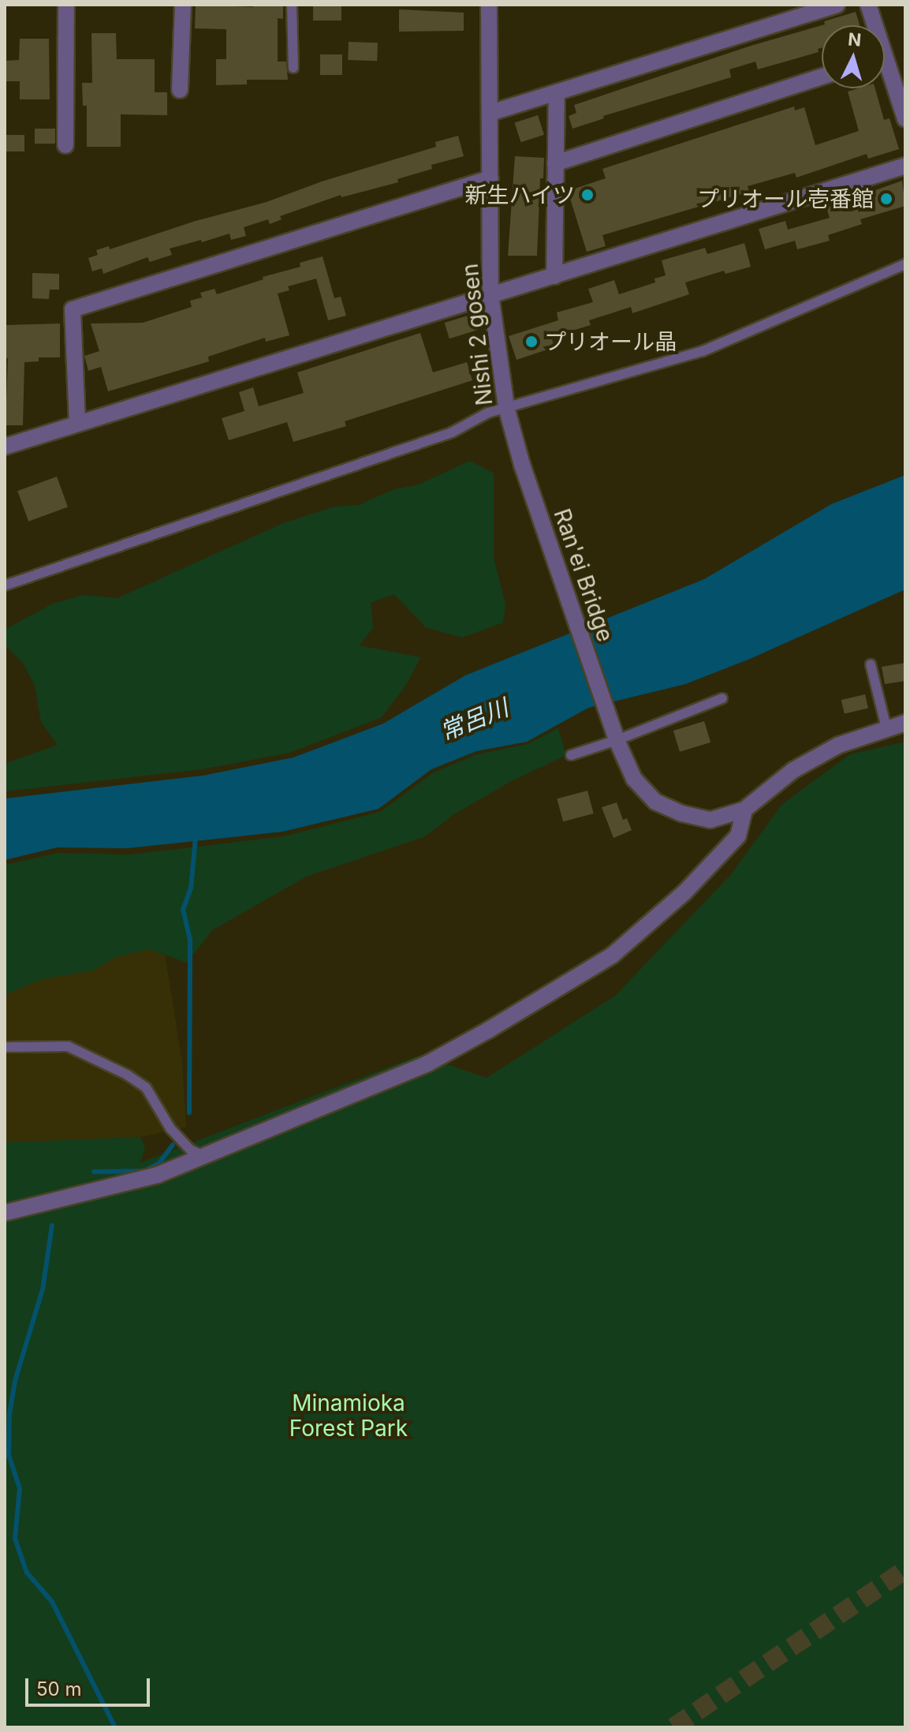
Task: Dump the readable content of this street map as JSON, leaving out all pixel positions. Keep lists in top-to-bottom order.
{
  "streets": {
    "street": ["Nishi 2 gosen", "Ran'ei Bridge"]
  },
  "crossings": [
    ["Nishi 2 gosen", "Ran'ei Bridge"]
  ],
  "water": ["常呂川"],
  "parks": ["Minamioka Forest Park"],
  "places": ["新生ハイツ", "プリオール壱番館", "プリオール晶"],
  "scale_bar": "50 m",
  "north": "top"
}
